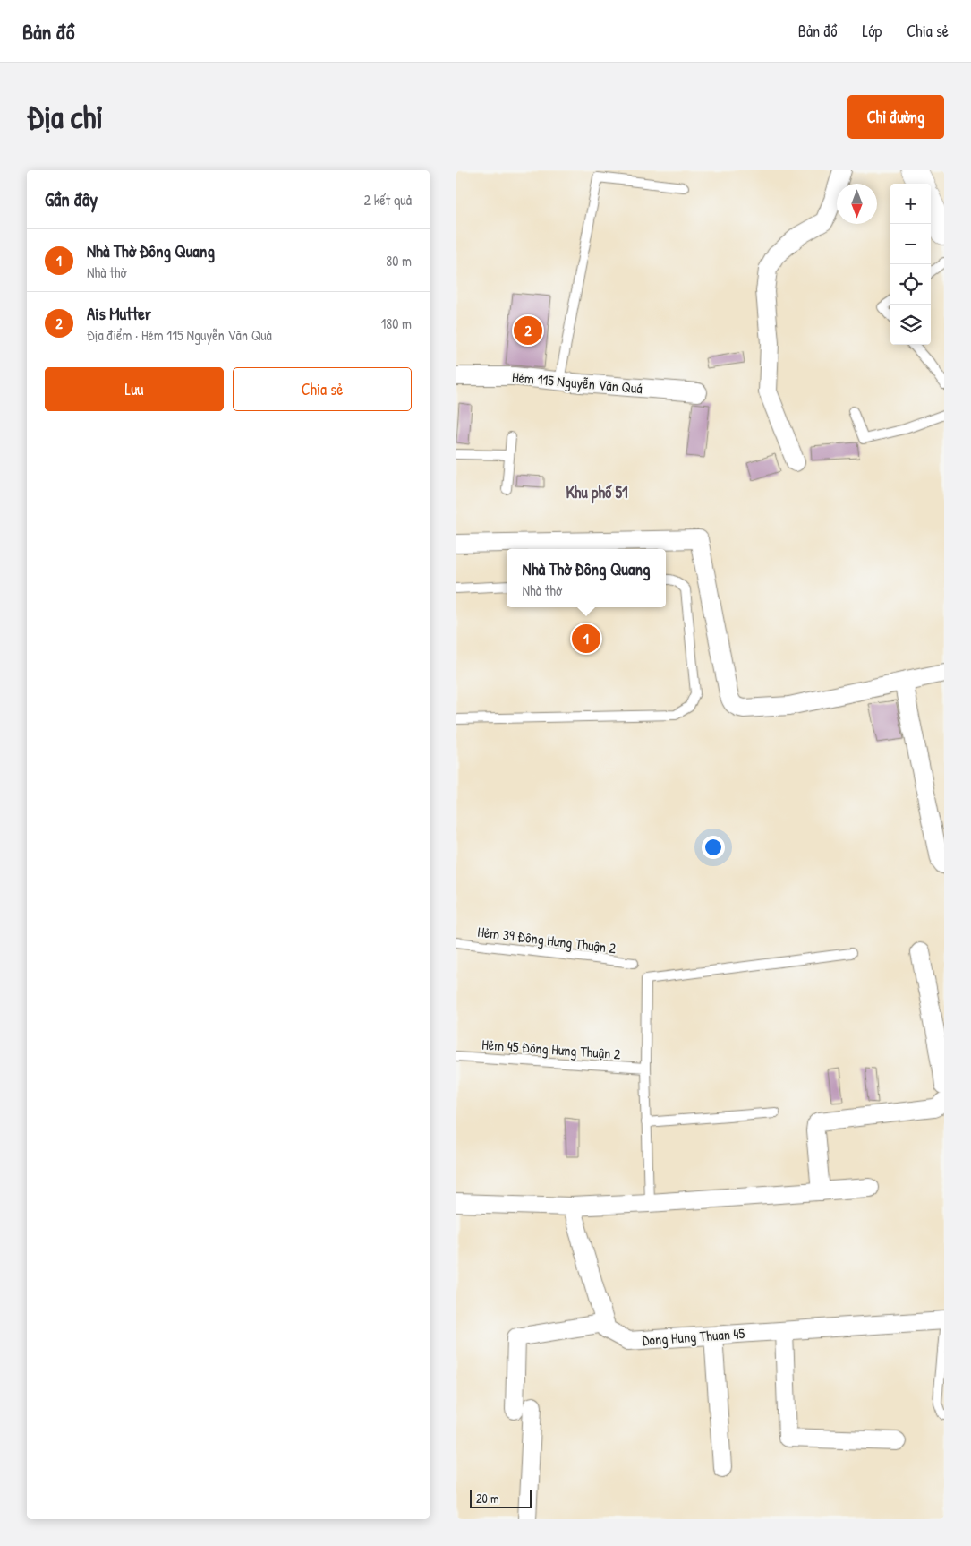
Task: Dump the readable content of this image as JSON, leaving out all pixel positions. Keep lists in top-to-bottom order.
{
  "streets": {
    "street": ["Hẻm 115 Nguyễn Văn Quá", "Dong Hung Thuan 45"],
    "lane": ["Hẻm 39 Đông Hưng Thuận 2", "Hẻm 45 Đông Hưng Thuận 2"]
  },
  "districts": ["Khu phố 51"],
  "scale_bar": "20 m",
  "north": "bottom",
  "page": {
    "header": "Bản đồ",
    "nav": ["Bản đồ", "Lớp", "Chia sẻ"],
    "buttons": [
      "Chỉ đường",
      ["Lưu", "Chia sẻ"]
    ],
    "title": "Địa chỉ",
    "heading": ["Gần đây", "2 kết quả"],
    "map_buttons": ["+", "−"],
    "list": [
      {
        "mark": "1",
        "name": "Nhà Thờ Đông Quang",
        "note": "Nhà thờ",
        "value": "80 m"
      },
      {
        "mark": "2",
        "name": "Ais Mutter",
        "note": "Địa điểm · Hẻm 115 Nguyễn Văn Quá",
        "value": "180 m"
      }
    ],
    "pins": ["2", "1"],
    "popup": ["Nhà Thờ Đông Quang", "Nhà thờ"],
    "scale": "20 m"
  }
}
